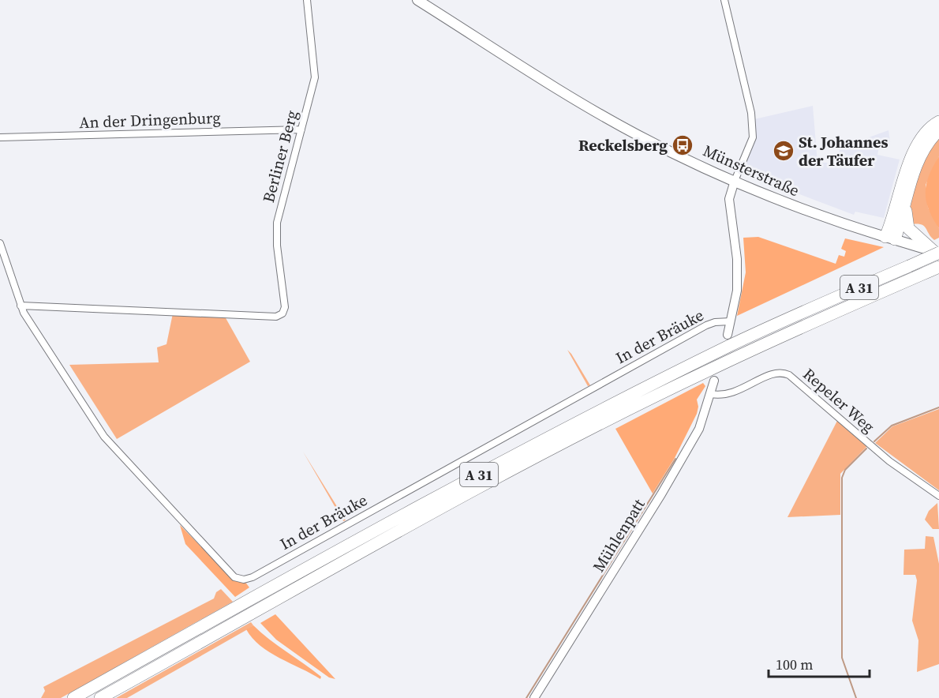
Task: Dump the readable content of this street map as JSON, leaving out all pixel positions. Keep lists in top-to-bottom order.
{
  "streets": {
    "highway": ["A 31"],
    "main road": ["Münsterstraße"],
    "street": [
      "An der Dringenburg",
      "Berliner Berg",
      "In der Bräuke",
      "Repeler Weg",
      "Mühlenpatt"
    ]
  },
  "crossings": [
    ["An der Dringenburg", "Berliner Berg"],
    ["Berliner Berg", "In der Bräuke"],
    ["Münsterstraße", "A 31"],
    ["Repeler Weg", "Mühlenpatt"]
  ],
  "places": {
    "bus stop": ["Reckelsberg"],
    "school or university": ["St. Johannes der Täufer"]
  },
  "scale_bar": "100 m"
}
